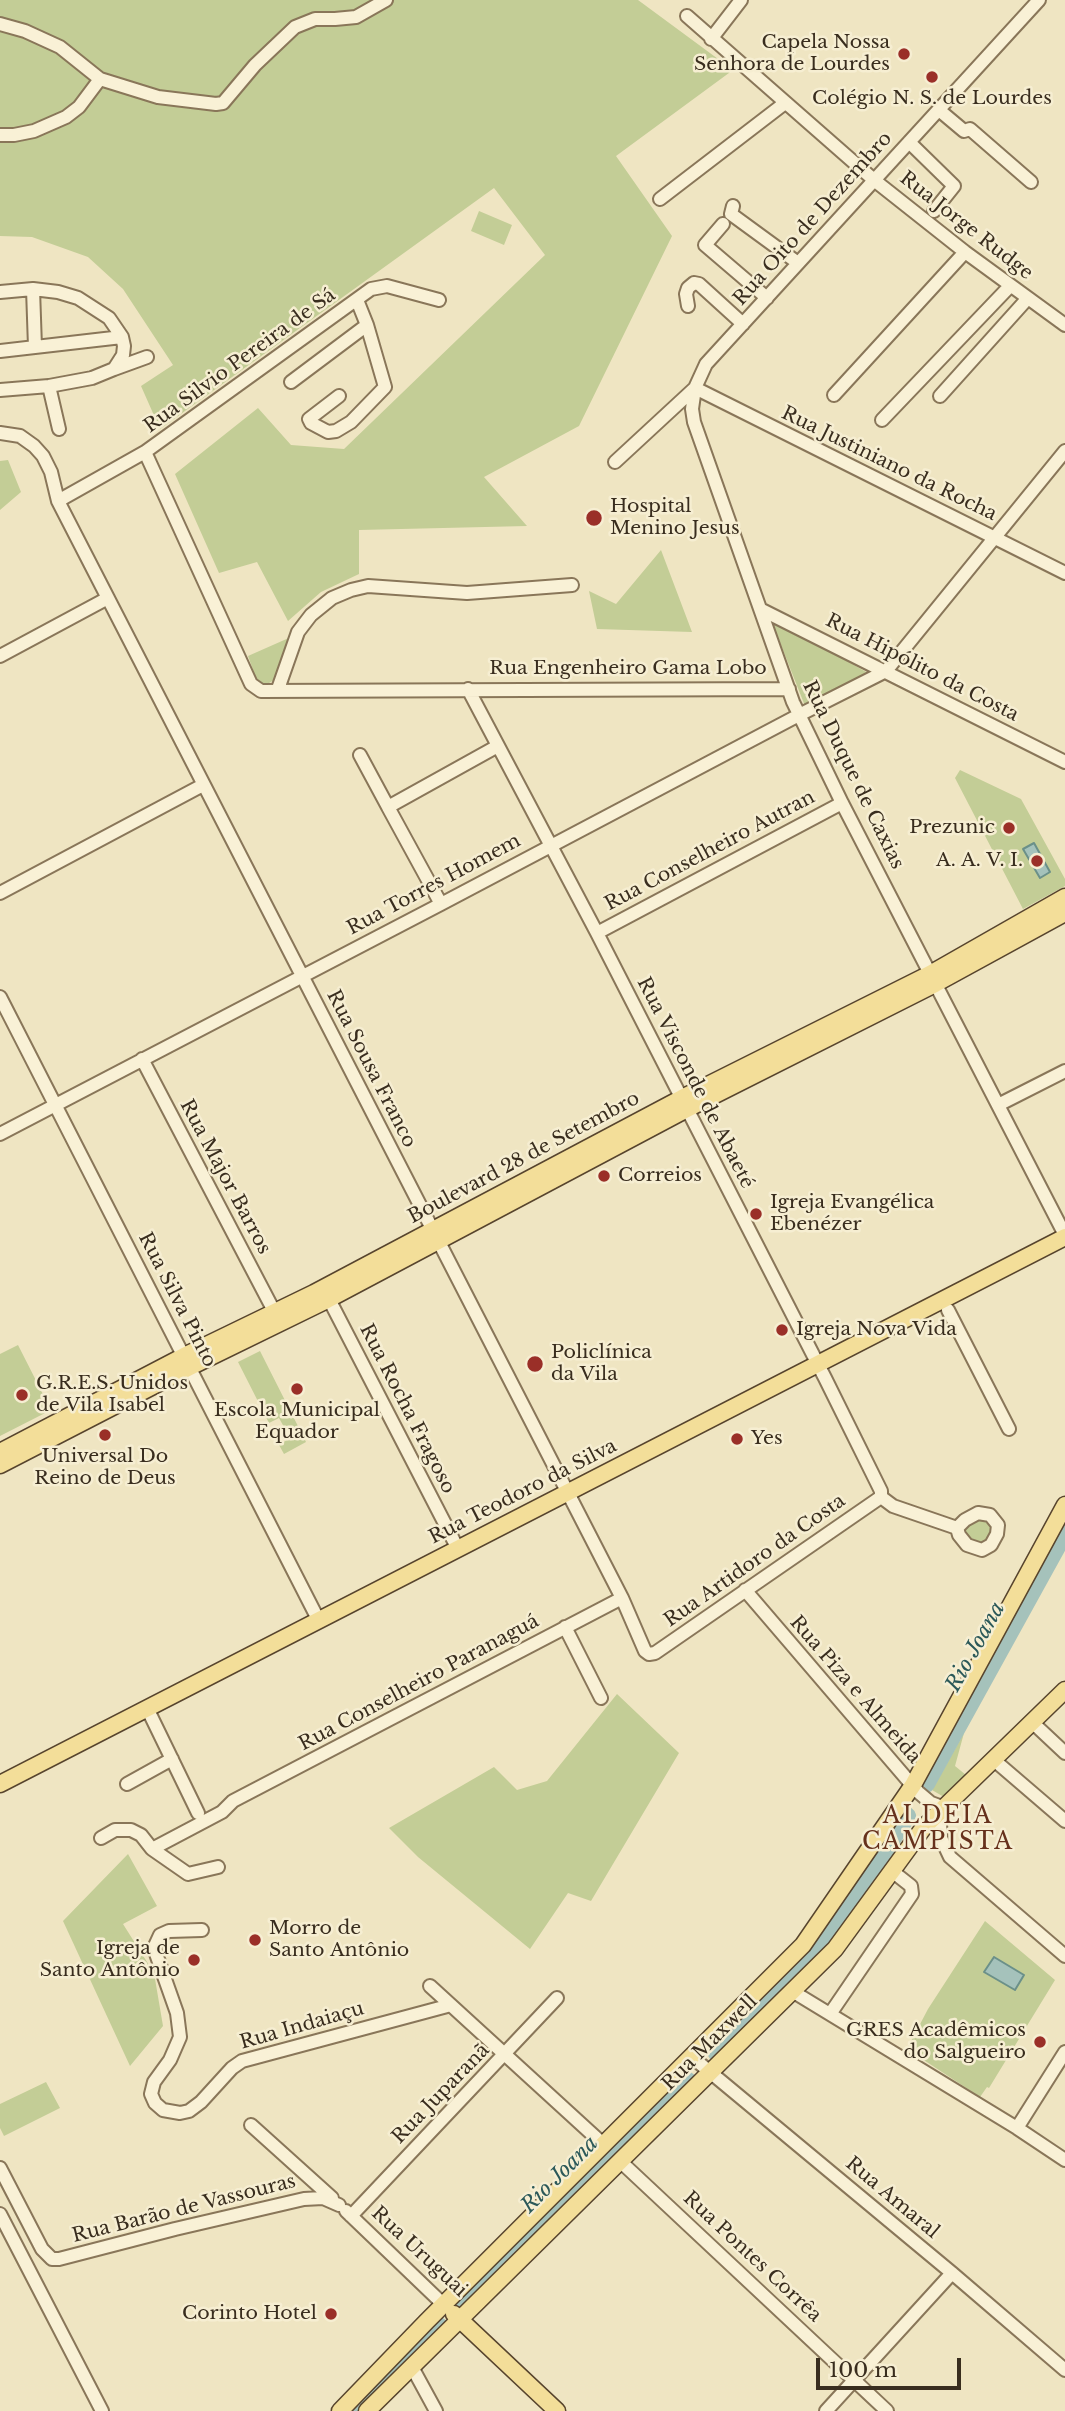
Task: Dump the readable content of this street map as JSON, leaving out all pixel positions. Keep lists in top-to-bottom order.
{
  "streets": {
    "main road": [
      "Boulevard 28 de Setembro",
      "Rua Teodoro da Silva",
      "Rua Maxwell",
      "Rua Uruguai"
    ],
    "street": [
      "Rua Oito de Dezembro",
      "Rua Jorge Rudge",
      "Rua Silvio Pereira de Sá",
      "Rua Justiniano da Rocha",
      "Rua Hipólito da Costa",
      "Rua Engenheiro Gama Lobo",
      "Rua Duque de Caxias",
      "Rua Conselheiro Autran",
      "Rua Torres Homem",
      "Rua Sousa Franco",
      "Rua Visconde de Abaeté",
      "Rua Major Barros",
      "Rua Silva Pinto",
      "Rua Rocha Fragoso",
      "Rua Artidoro da Costa",
      "Rua Conselheiro Paranaguá",
      "Rua Piza e Almeida",
      "Rua Indaiaçu",
      "Rua Juparanã",
      "Rua Amaral",
      "Rua Barão de Vassouras",
      "Rua Pontes Corrêa"
    ]
  },
  "crossings": [
    ["Rua Oito de Dezembro", "Rua Jorge Rudge"],
    ["Rua Oito de Dezembro", "Rua Justiniano da Rocha"],
    ["Rua Oito de Dezembro", "Rua Duque de Caxias"],
    ["Rua Silvio Pereira de Sá", "Rua Engenheiro Gama Lobo"],
    ["Rua Silvio Pereira de Sá", "Rua Sousa Franco"],
    ["Rua Justiniano da Rocha", "Rua Duque de Caxias"],
    ["Rua Hipólito da Costa", "Rua Duque de Caxias"],
    ["Rua Hipólito da Costa", "Rua Torres Homem"],
    ["Rua Engenheiro Gama Lobo", "Rua Duque de Caxias"],
    ["Rua Engenheiro Gama Lobo", "Rua Visconde de Abaeté"],
    ["Rua Duque de Caxias", "Rua Conselheiro Autran"],
    ["Rua Duque de Caxias", "Rua Torres Homem"],
    ["Rua Duque de Caxias", "Boulevard 28 de Setembro"],
    ["Rua Duque de Caxias", "Rua Teodoro da Silva"],
    ["Rua Conselheiro Autran", "Rua Visconde de Abaeté"],
    ["Rua Torres Homem", "Rua Sousa Franco"],
    ["Rua Torres Homem", "Rua Visconde de Abaeté"],
    ["Rua Torres Homem", "Rua Major Barros"],
    ["Rua Torres Homem", "Rua Silva Pinto"],
    ["Rua Sousa Franco", "Boulevard 28 de Setembro"],
    ["Rua Sousa Franco", "Rua Teodoro da Silva"],
    ["Rua Sousa Franco", "Rua Artidoro da Costa"],
    ["Rua Sousa Franco", "Rua Conselheiro Paranaguá"],
    ["Rua Visconde de Abaeté", "Boulevard 28 de Setembro"],
    ["Rua Visconde de Abaeté", "Rua Teodoro da Silva"],
    ["Rua Visconde de Abaeté", "Rua Artidoro da Costa"],
    ["Boulevard 28 de Setembro", "Rua Major Barros"],
    ["Boulevard 28 de Setembro", "Rua Silva Pinto"],
    ["Boulevard 28 de Setembro", "Rua Rocha Fragoso"],
    ["Rua Silva Pinto", "Rua Teodoro da Silva"],
    ["Rua Rocha Fragoso", "Rua Teodoro da Silva"],
    ["Rua Artidoro da Costa", "Rua Piza e Almeida"],
    ["Rua Piza e Almeida", "Rua Maxwell"],
    ["Rua Maxwell", "Rua Amaral"],
    ["Rua Maxwell", "Rua Uruguai"],
    ["Rua Maxwell", "Rua Pontes Corrêa"],
    ["Rua Juparanã", "Rua Uruguai"],
    ["Rua Barão de Vassouras", "Rua Uruguai"]
  ],
  "districts": ["ALDEIA CAMPISTA"],
  "water": ["Rio Joana"],
  "places": [
    "Capela Nossa Senhora de Lourdes",
    "Colégio N. S. de Lourdes",
    "Hospital Menino Jesus",
    "Prezunic",
    "A. A. V. I.",
    "Correios",
    "Igreja Evangélica Ebenézer",
    "Igreja Nova Vida",
    "Policlínica da Vila",
    "Escola Municipal Equador",
    "G.R.E.S. Unidos de Vila Isabel",
    "Universal Do Reino de Deus",
    "Yes",
    "Morro de Santo Antônio",
    "Igreja de Santo Antônio",
    "GRES Acadêmicos do Salgueiro",
    "Corinto Hotel"
  ],
  "scale_bar": "100 m"
}
